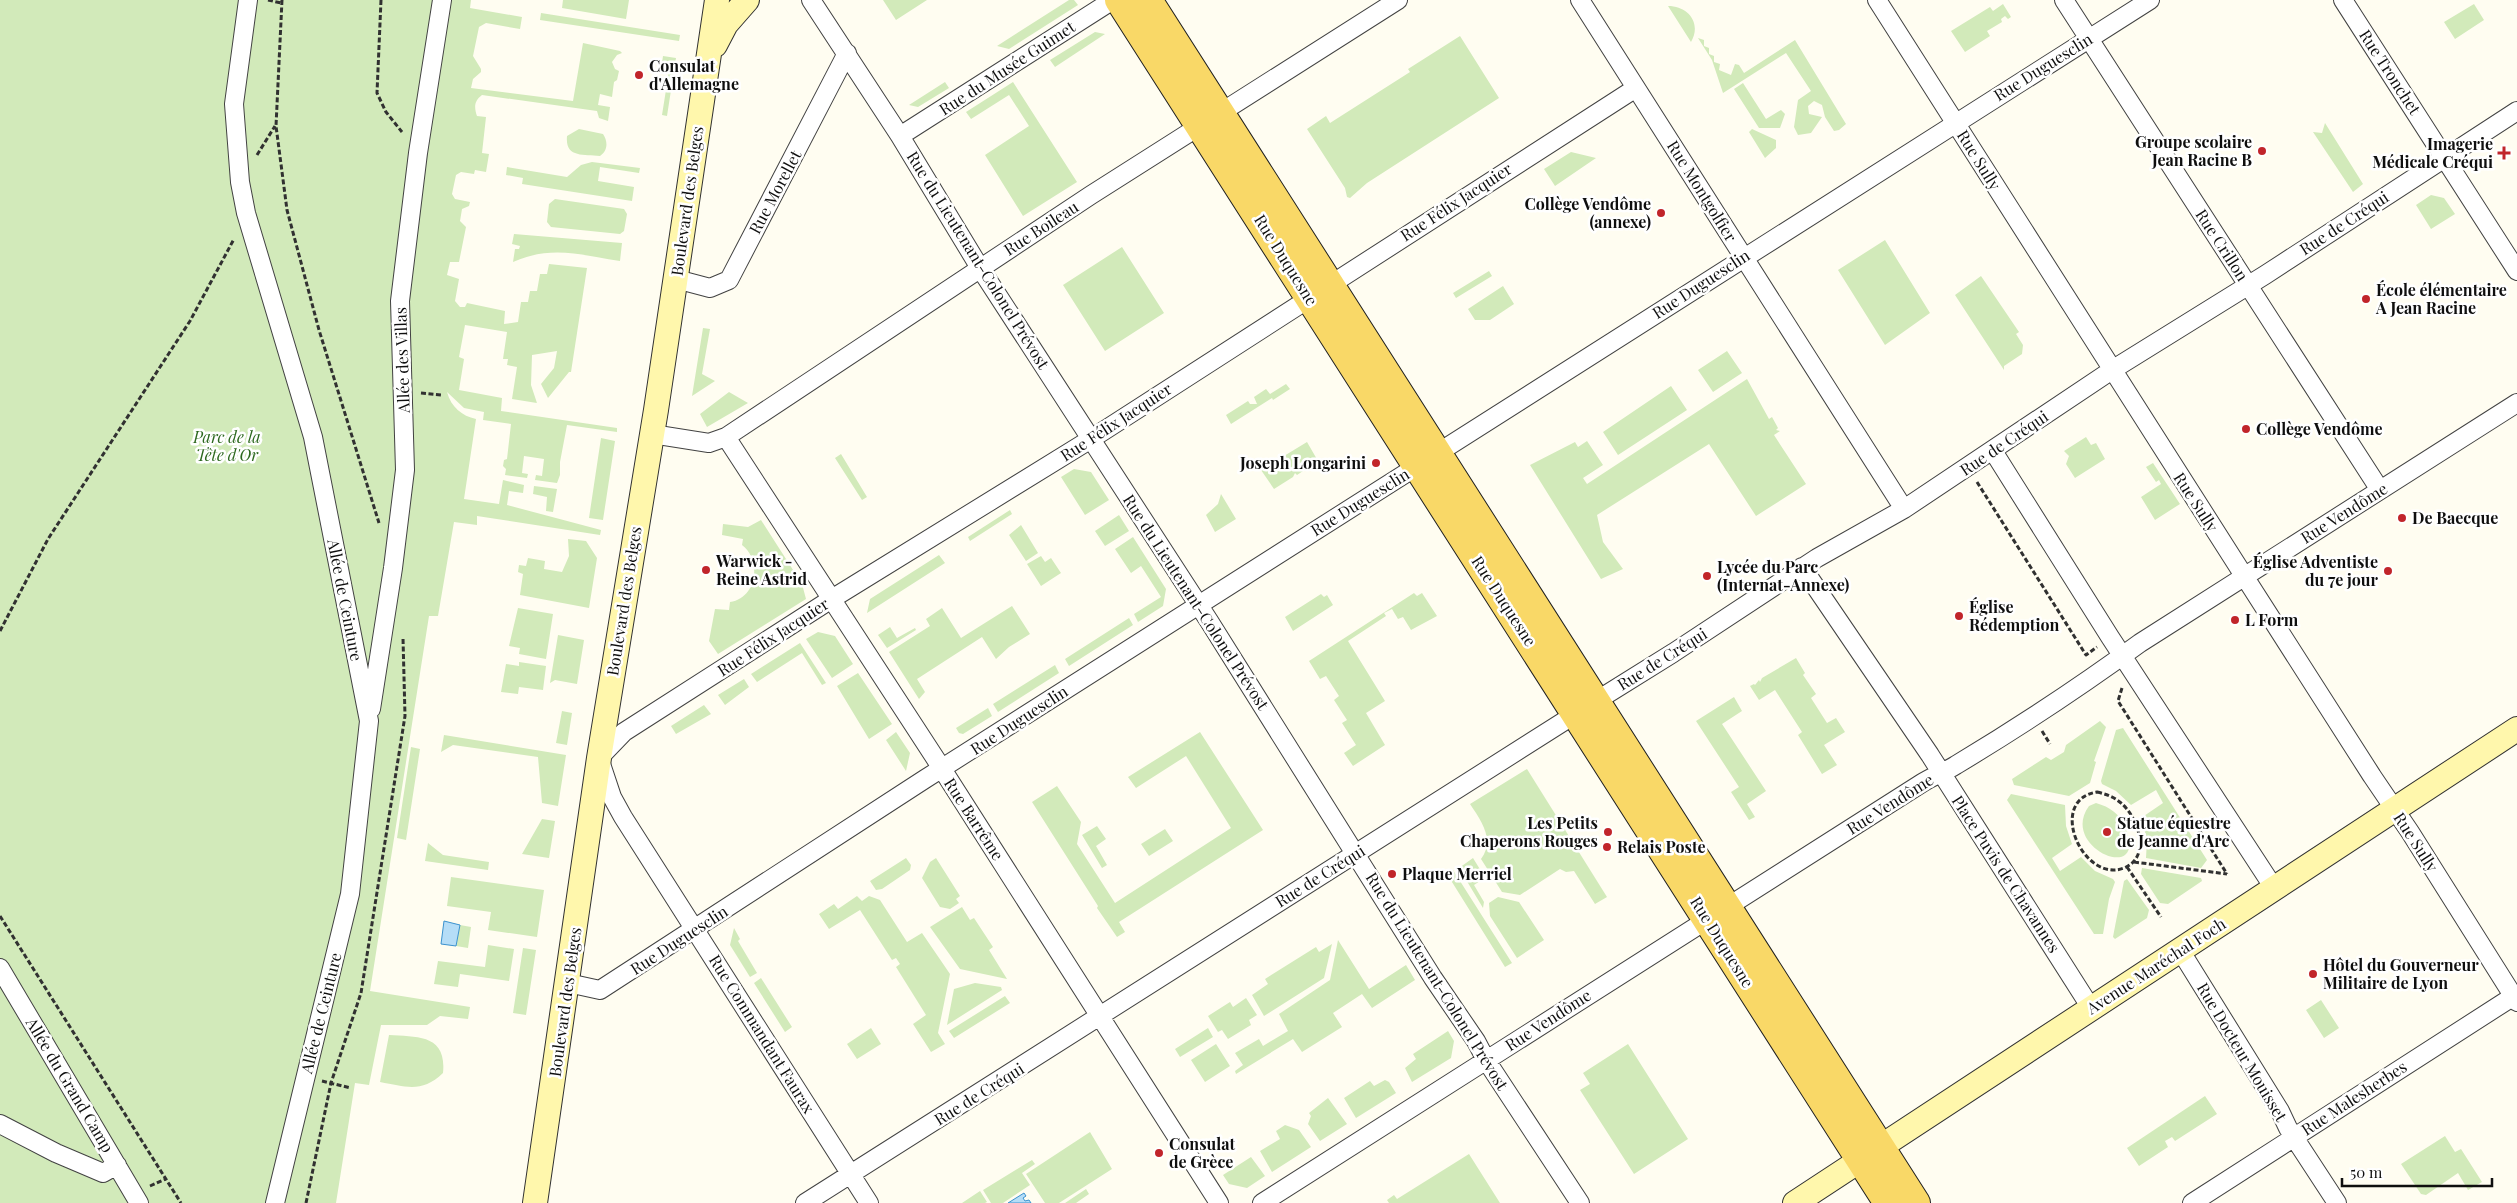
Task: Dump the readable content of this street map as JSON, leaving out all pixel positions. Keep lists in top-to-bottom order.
{
  "streets": {
    "main road": ["Boulevard des Belges", "Rue Duquesne", "Avenue Maréchal Foch"],
    "street": [
      "Rue Duguesclin",
      "Rue du Musée Guimet",
      "Rue Tronchet",
      "Rue Sully",
      "Rue Montgolfier",
      "Rue Morellet",
      "Rue Félix Jacquier",
      "Rue de Créqui",
      "Rue Boileau",
      "Rue Crillon",
      "Rue du Lieutenant-Colonel Prévost",
      "Allée des Villas",
      "Rue Vendôme",
      "Allée de Ceinture",
      "Rue Barrême",
      "Place Puvis de Chavannes",
      "Rue Commandant Faurax",
      "Rue Docteur Mouisset",
      "Allée du Grand Camp",
      "Rue Malesherbes"
    ]
  },
  "crossings": [
    ["Rue Duguesclin", "Rue Sully"],
    ["Rue Duguesclin", "Rue Montgolfier"],
    ["Rue Duguesclin", "Boulevard des Belges"],
    ["Rue Duguesclin", "Rue Crillon"],
    ["Rue Duguesclin", "Rue du Lieutenant-Colonel Prévost"],
    ["Rue Duguesclin", "Rue Duquesne"],
    ["Rue Duguesclin", "Rue Barrême"],
    ["Rue Duguesclin", "Rue Commandant Faurax"],
    ["Rue du Musée Guimet", "Rue du Lieutenant-Colonel Prévost"],
    ["Rue Tronchet", "Rue de Créqui"],
    ["Rue Sully", "Rue de Créqui"],
    ["Rue Sully", "Rue Vendôme"],
    ["Rue Sully", "Avenue Maréchal Foch"],
    ["Rue Sully", "Rue Malesherbes"],
    ["Rue Montgolfier", "Rue Félix Jacquier"],
    ["Rue Montgolfier", "Rue de Créqui"],
    ["Rue Morellet", "Boulevard des Belges"],
    ["Rue Morellet", "Rue du Lieutenant-Colonel Prévost"],
    ["Boulevard des Belges", "Rue Félix Jacquier"],
    ["Boulevard des Belges", "Rue Boileau"],
    ["Boulevard des Belges", "Rue Commandant Faurax"],
    ["Rue Félix Jacquier", "Rue du Lieutenant-Colonel Prévost"],
    ["Rue Félix Jacquier", "Rue Duquesne"],
    ["Rue Félix Jacquier", "Rue Barrême"],
    ["Rue Félix Jacquier", "Rue Commandant Faurax"],
    ["Rue de Créqui", "Rue Crillon"],
    ["Rue de Créqui", "Rue du Lieutenant-Colonel Prévost"],
    ["Rue de Créqui", "Rue Duquesne"],
    ["Rue de Créqui", "Rue Barrême"],
    ["Rue de Créqui", "Place Puvis de Chavannes"],
    ["Rue de Créqui", "Rue Commandant Faurax"],
    ["Rue Boileau", "Rue du Lieutenant-Colonel Prévost"],
    ["Rue Boileau", "Rue Duquesne"],
    ["Rue Boileau", "Rue Barrême"],
    ["Rue Crillon", "Rue Vendôme"],
    ["Rue du Lieutenant-Colonel Prévost", "Rue Vendôme"],
    ["Rue Duquesne", "Rue Vendôme"],
    ["Rue Duquesne", "Avenue Maréchal Foch"],
    ["Allée des Villas", "Allée de Ceinture"],
    ["Rue Vendôme", "Place Puvis de Chavannes"],
    ["Place Puvis de Chavannes", "Avenue Maréchal Foch"],
    ["Avenue Maréchal Foch", "Rue Docteur Mouisset"],
    ["Rue Docteur Mouisset", "Rue Malesherbes"]
  ],
  "parks": ["Parc de la Tête d'Or"],
  "places": {
    "other": [
      "Consulat d'Allemagne",
      "Groupe scolaire Jean Racine B",
      "Collège Vendôme (annexe)",
      "École élémentaire A Jean Racine",
      "Collège Vendôme",
      "Joseph Longarini",
      "De Baecque",
      "Warwick - Reine Astrid",
      "Église Adventiste du 7e jour",
      "Lycée du Parc (Internat-Annexe)",
      "Église Rédemption",
      "L Form",
      "Les Petits Chaperons Rouges",
      "Statue équestre de Jeanne d'Arc",
      "Relais Poste",
      "Plaque Merriel",
      "Hôtel du Gouverneur Militaire de Lyon",
      "Consulat de Grèce"
    ],
    "health": ["Imagerie Médicale Créqui"]
  },
  "scale_bar": "50 m"
}
